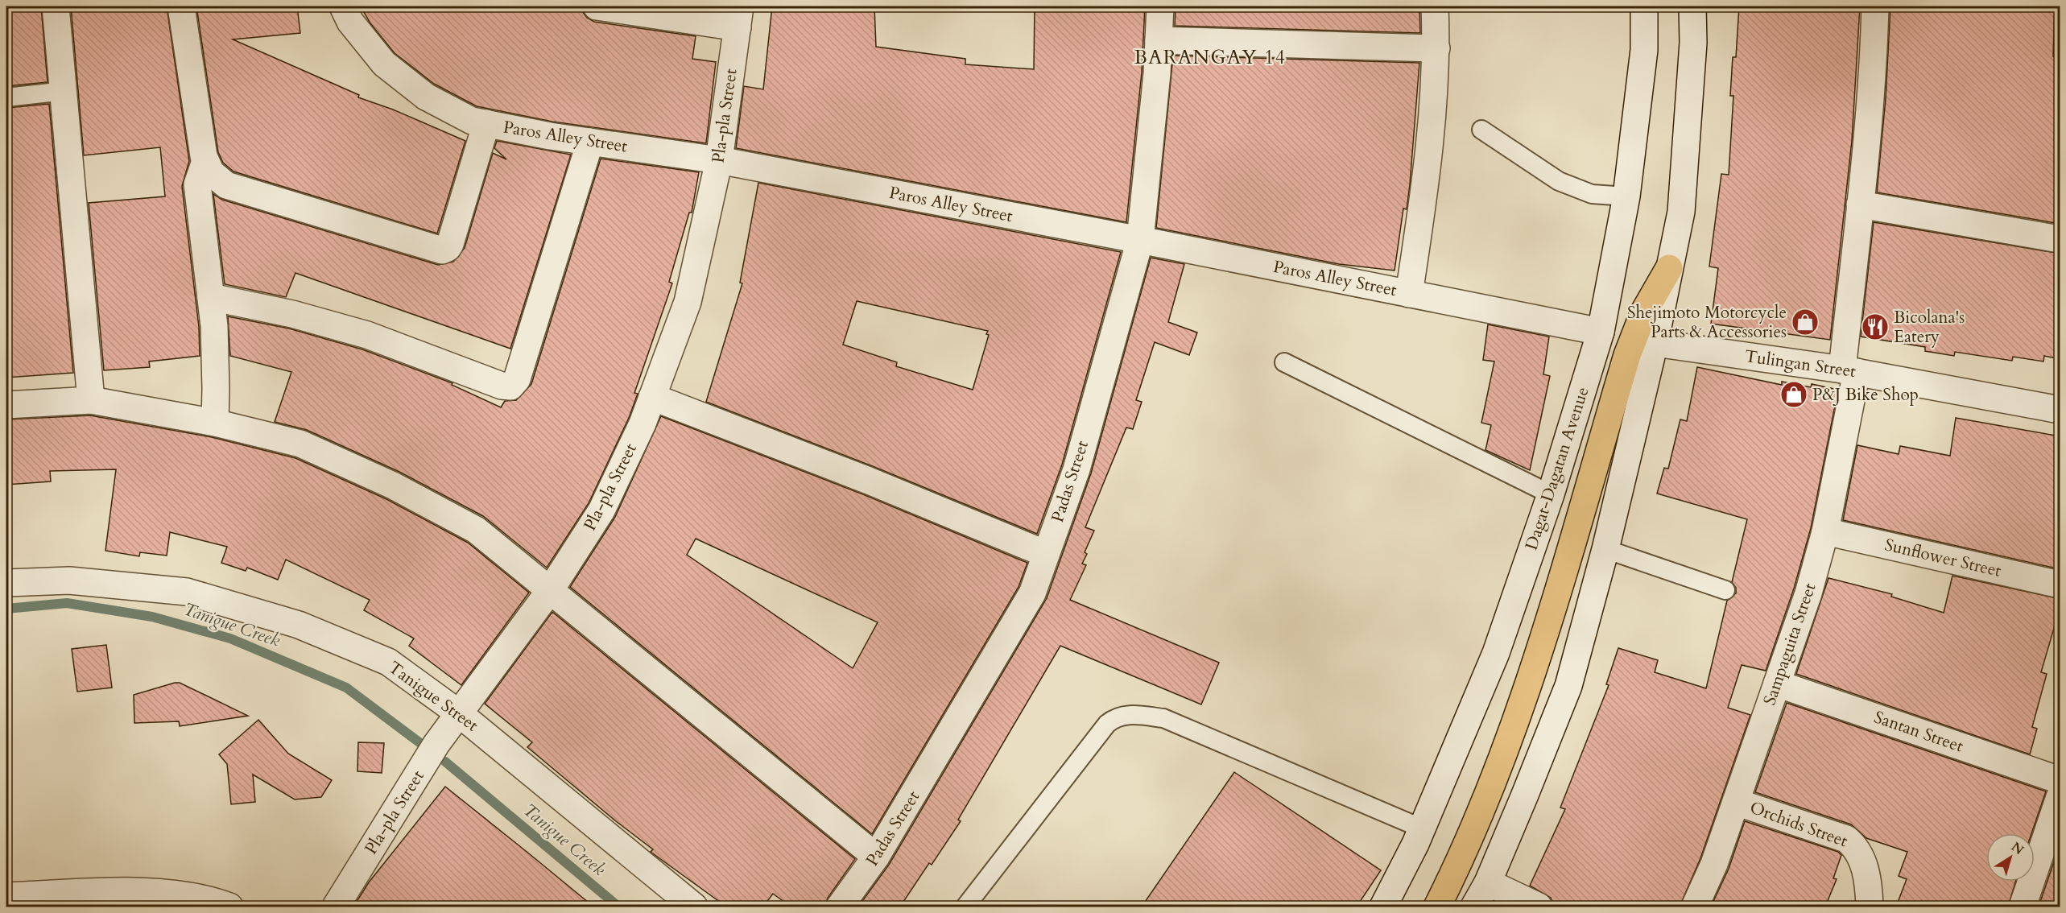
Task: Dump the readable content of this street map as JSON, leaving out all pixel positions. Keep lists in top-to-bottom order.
{
  "streets": {
    "street": [
      "Pla-pla Street",
      "Paros Alley Street",
      "Tulingan Street",
      "Dagat-Dagatan Avenue",
      "Padas Street",
      "Sunflower Street",
      "Sampaguita Street",
      "Tanigue Street",
      "Santan Street",
      "Orchids Street"
    ]
  },
  "crossings": [
    ["Pla-pla Street", "Paros Alley Street"],
    ["Pla-pla Street", "Tanigue Street"],
    ["Paros Alley Street", "Dagat-Dagatan Avenue"],
    ["Paros Alley Street", "Padas Street"],
    ["Tulingan Street", "Sampaguita Street"],
    ["Sunflower Street", "Sampaguita Street"],
    ["Sampaguita Street", "Santan Street"],
    ["Sampaguita Street", "Orchids Street"]
  ],
  "districts": ["BARANGAY 14"],
  "water": ["Tanigue Creek"],
  "places": {
    "shop": ["Shejimoto Motorcycle Parts & Accessories", "P&J Bike Shop"],
    "restaurant": ["Bicolana's Eatery"]
  },
  "north": "top right"
}
